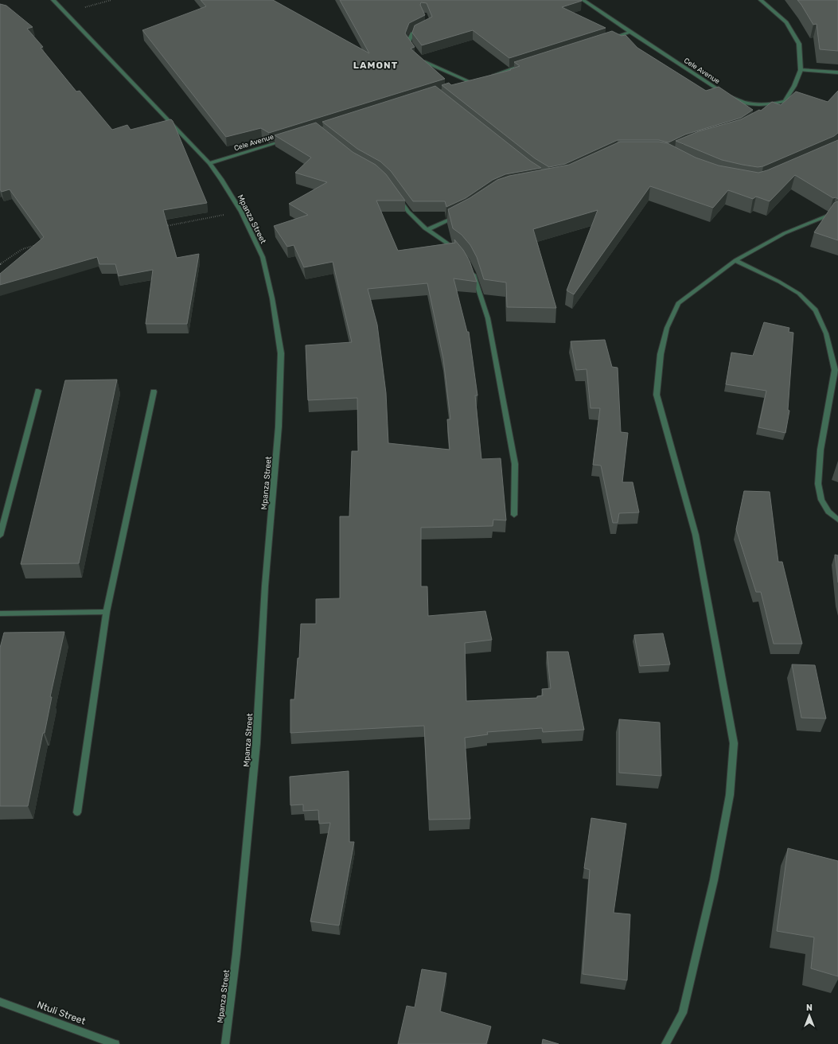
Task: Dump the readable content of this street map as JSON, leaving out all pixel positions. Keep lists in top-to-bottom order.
{
  "streets": {
    "street": ["Cele Avenue", "Mpanza Street", "Ntuli Street"]
  },
  "crossings": [
    ["Cele Avenue", "Mpanza Street"]
  ],
  "districts": ["LAMONT"],
  "north": "top"
}
